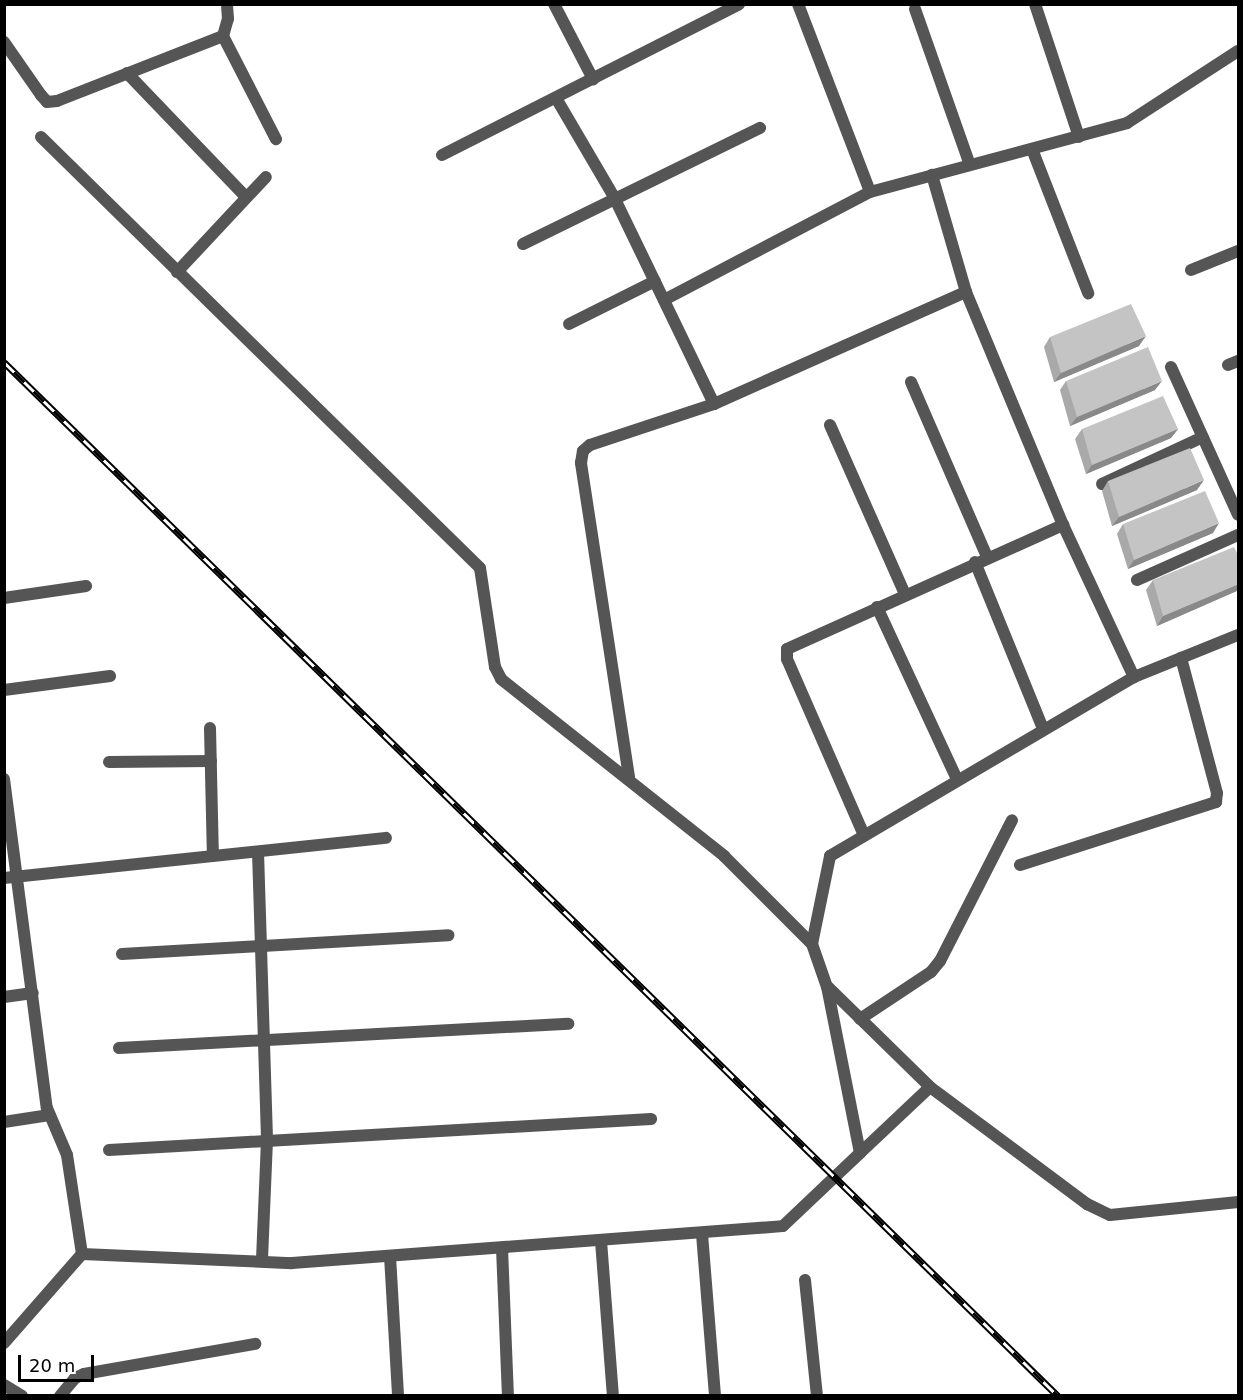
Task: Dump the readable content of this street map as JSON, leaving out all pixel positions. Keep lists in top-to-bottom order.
{
  "scale_bar": "20 m"
}
